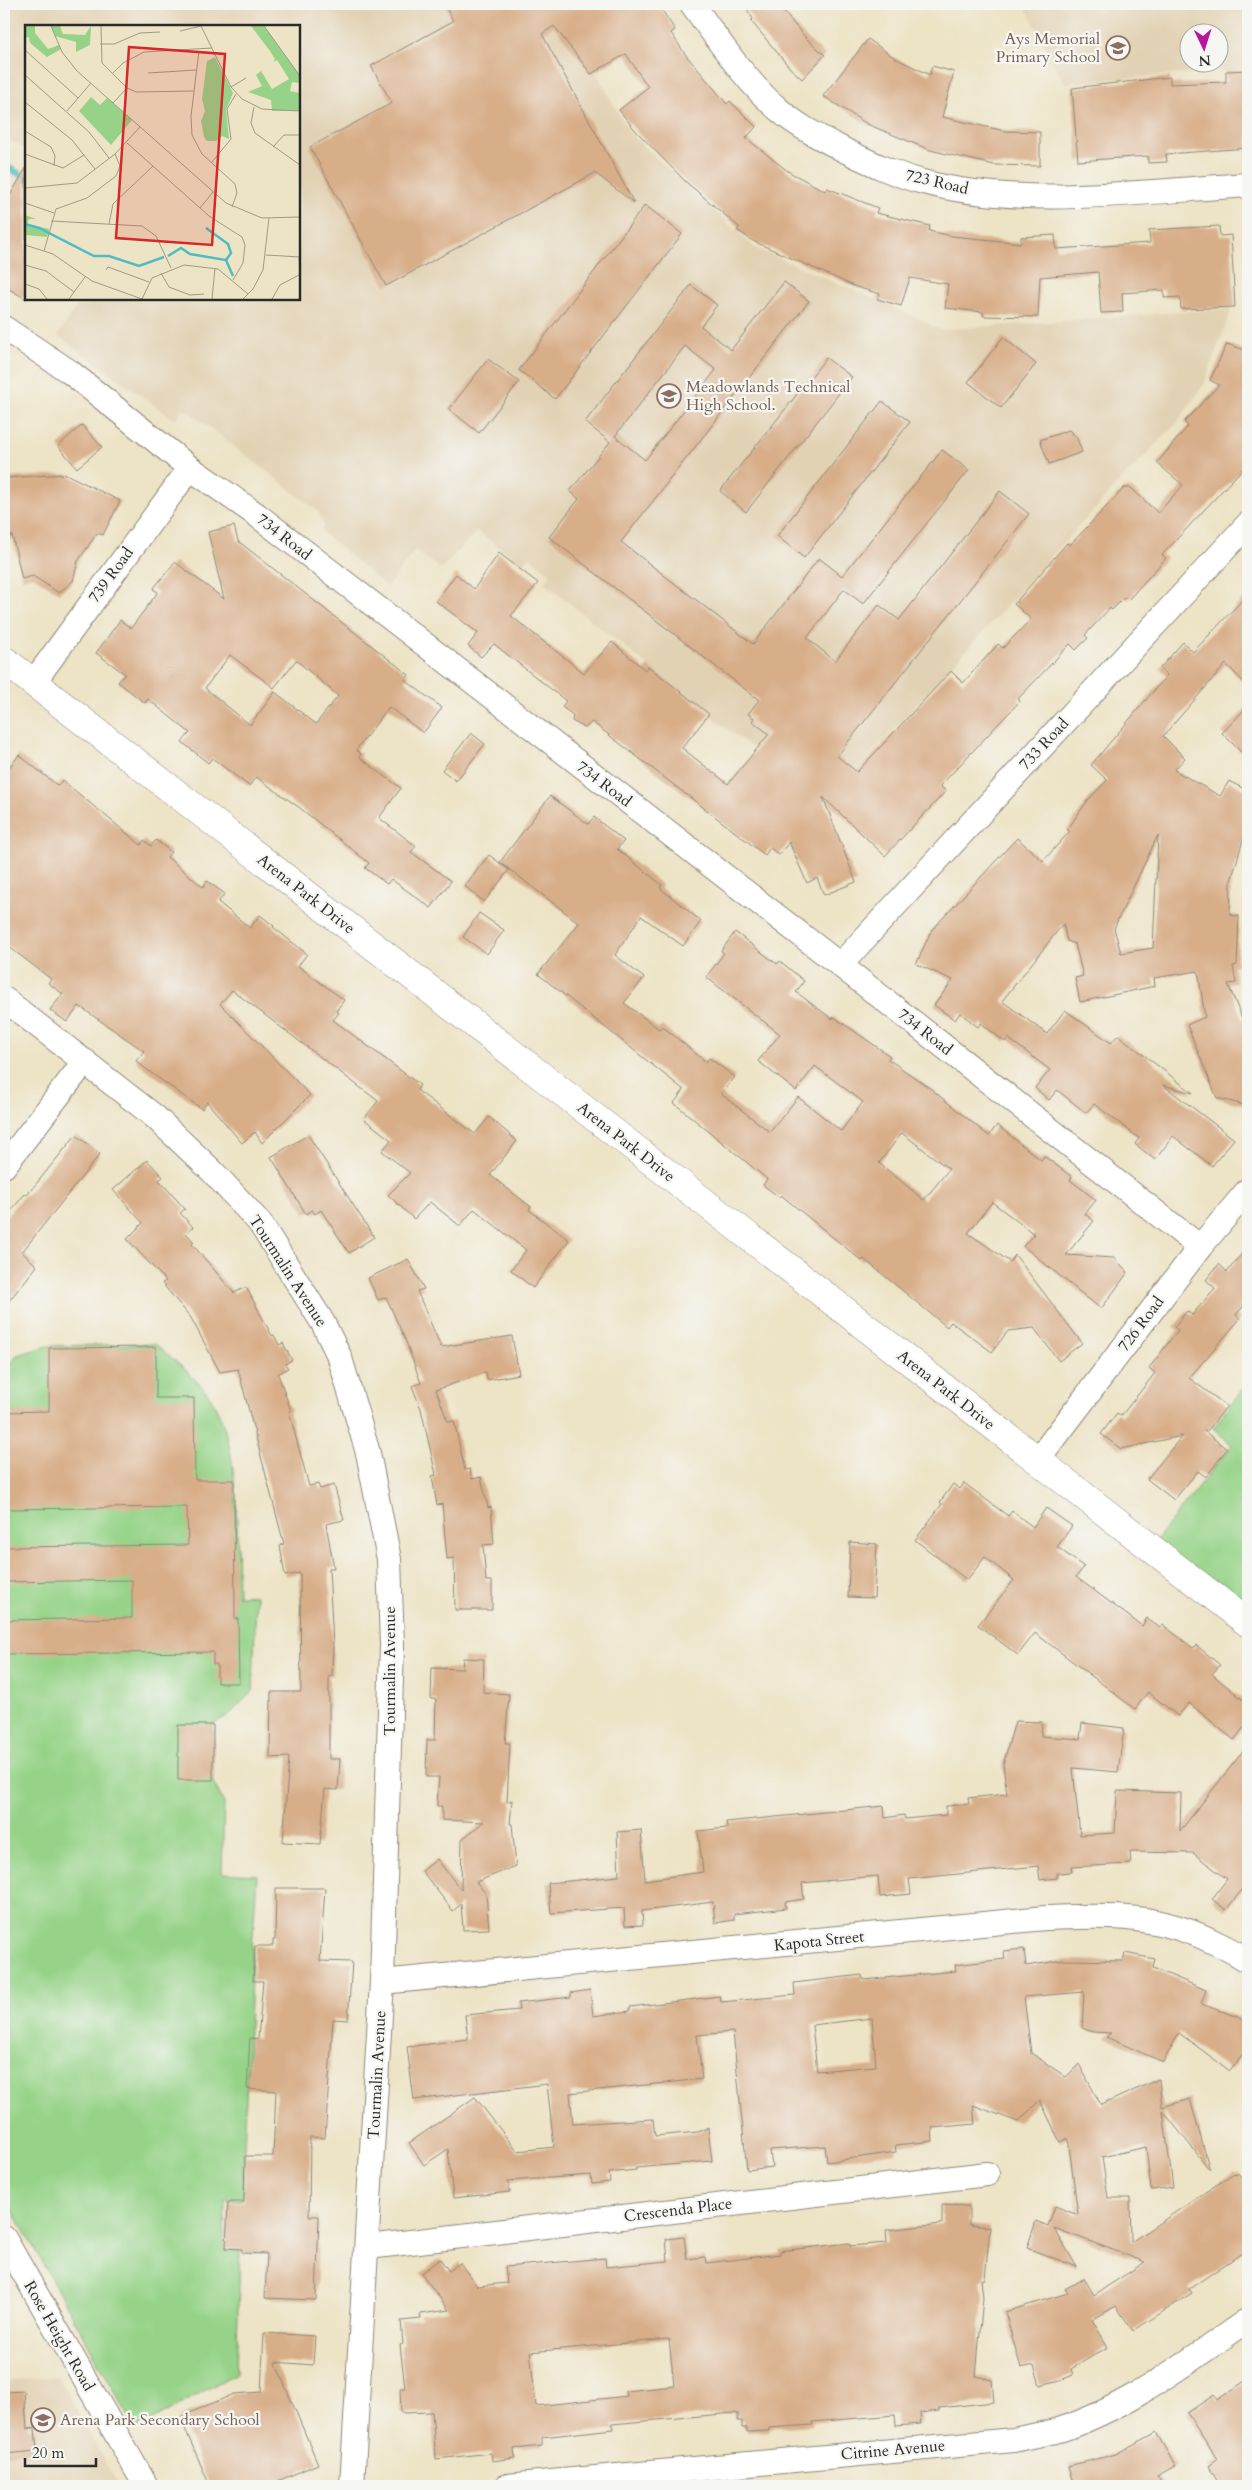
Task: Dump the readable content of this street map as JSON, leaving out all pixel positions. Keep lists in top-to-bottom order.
{
  "streets": {
    "street": [
      "723 Road",
      "734 Road",
      "739 Road",
      "733 Road",
      "Arena Park Drive",
      "Tourmalin Avenue",
      "726 Road",
      "Kapota Street",
      "Crescenda Place",
      "Rose Height Road",
      "Citrine Avenue"
    ]
  },
  "crossings": [
    ["734 Road", "739 Road"],
    ["734 Road", "733 Road"],
    ["734 Road", "726 Road"],
    ["739 Road", "Arena Park Drive"],
    ["Arena Park Drive", "726 Road"],
    ["Tourmalin Avenue", "Kapota Street"],
    ["Tourmalin Avenue", "Crescenda Place"]
  ],
  "places": {
    "school or university": ["Ays Memorial Primary School", "Meadowlands Technical High School.", "Arena Park Secondary School"]
  },
  "scale_bar": "20 m",
  "north": "bottom"
}
